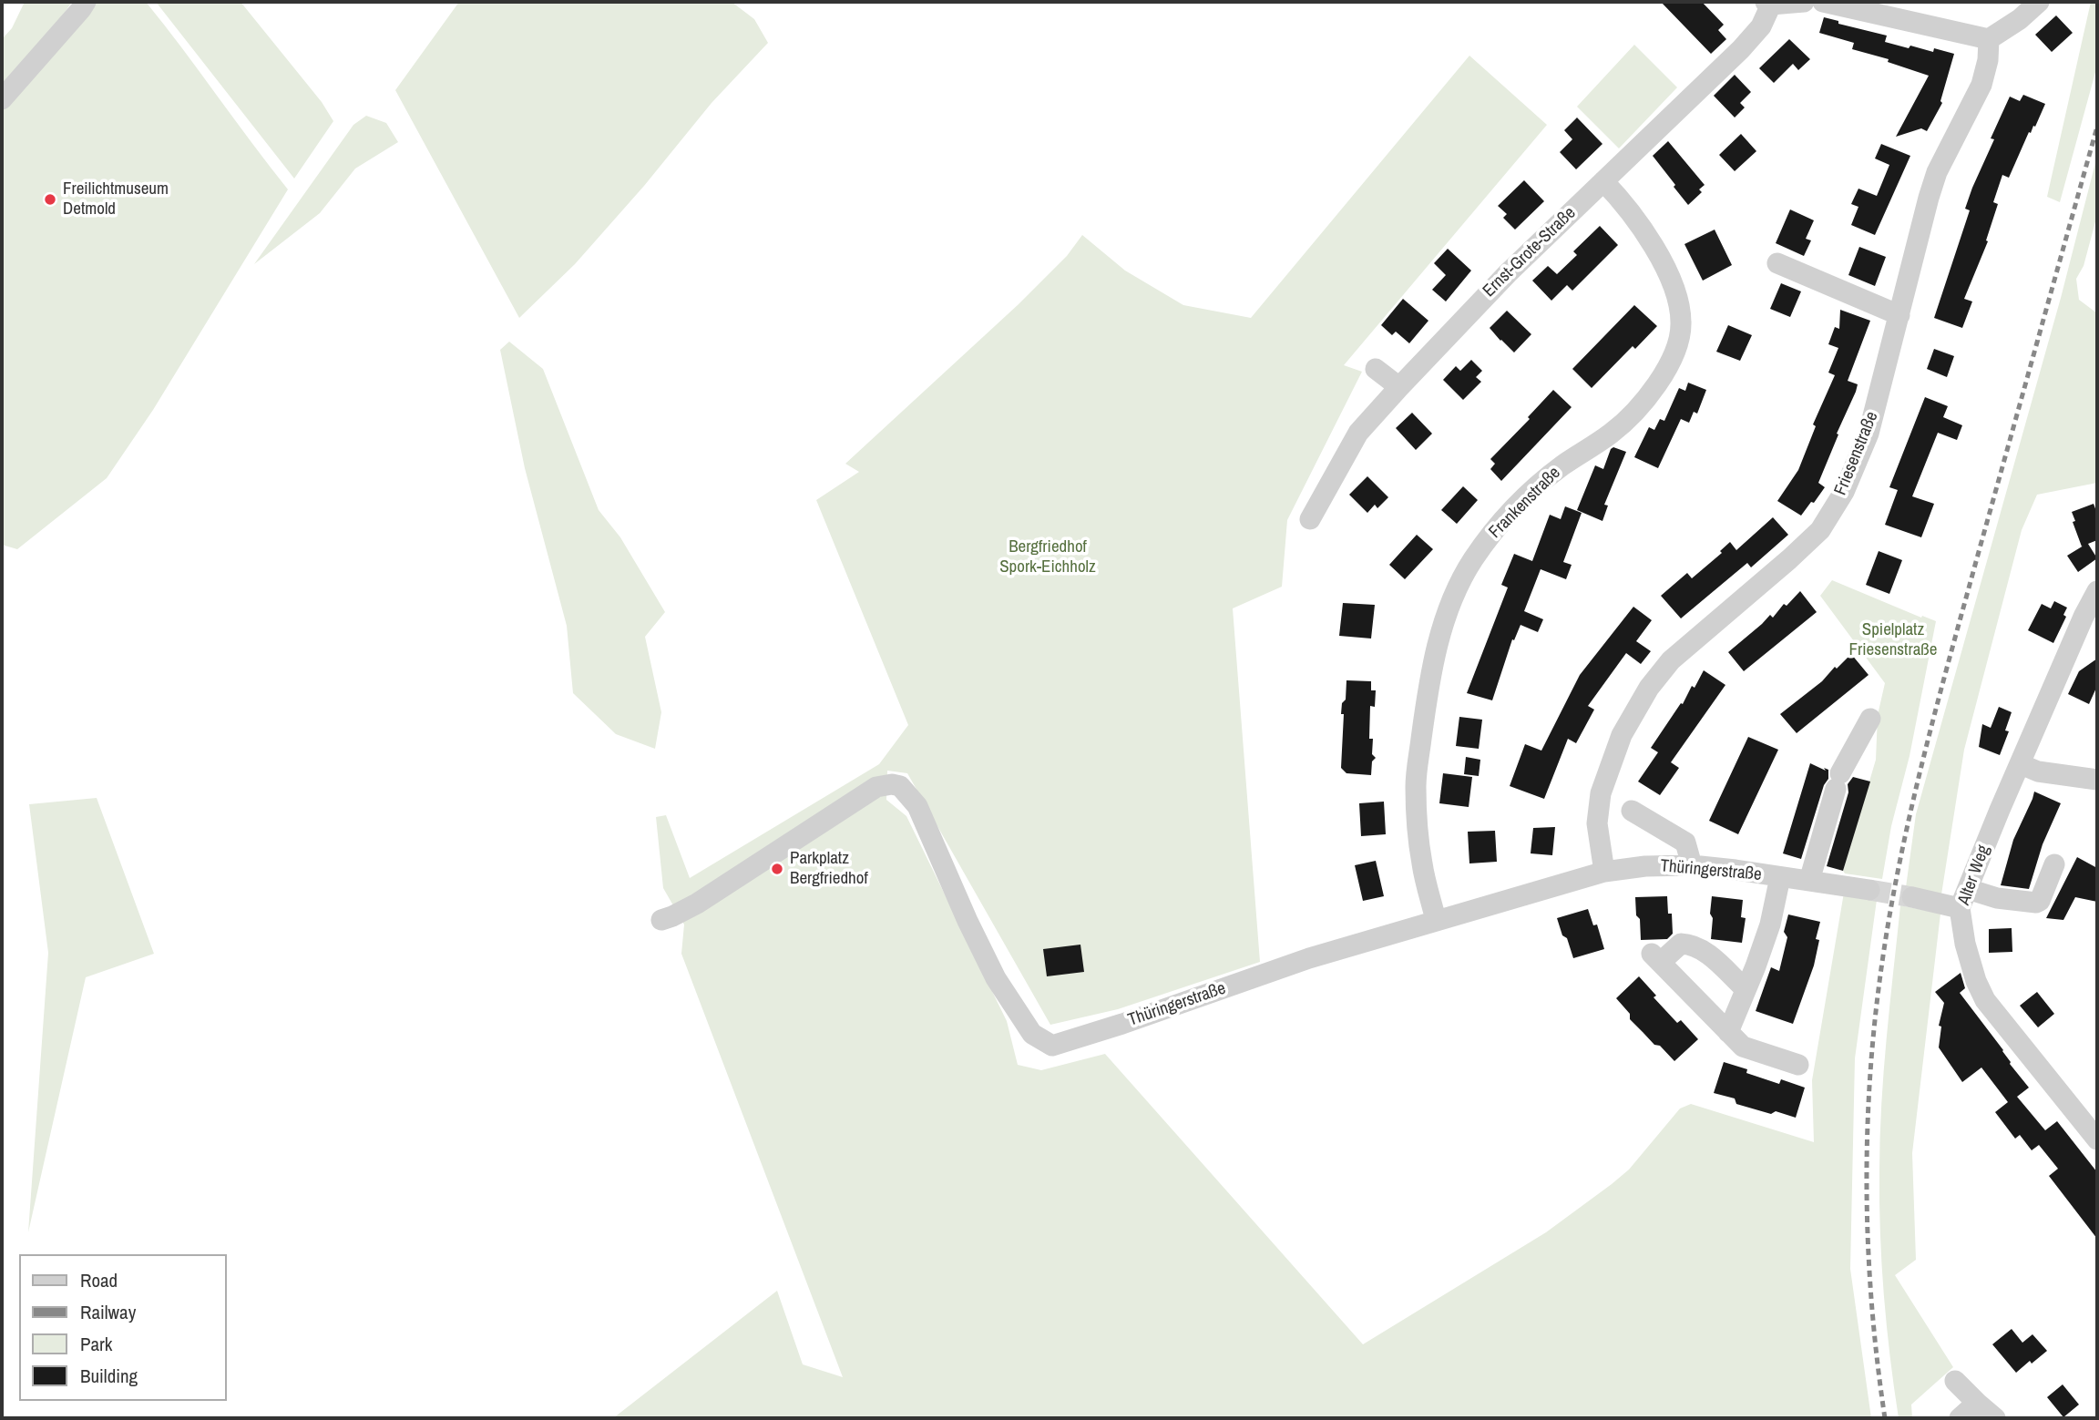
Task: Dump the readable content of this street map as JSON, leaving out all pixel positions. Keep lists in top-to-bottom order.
{
  "streets": {
    "street": [
      "Ernst-Grote-Straße",
      "Friesenstraße",
      "Frankenstraße",
      "Thüringerstraße",
      "Alter Weg"
    ]
  },
  "crossings": [
    ["Ernst-Grote-Straße", "Frankenstraße"],
    ["Friesenstraße", "Thüringerstraße"],
    ["Frankenstraße", "Thüringerstraße"]
  ],
  "parks": ["Bergfriedhof Spork-Eichholz", "Spielplatz Friesenstraße"],
  "places": ["Freilichtmuseum Detmold", "Parkplatz Bergfriedhof"],
  "legend": [
    "Road",
    "Railway",
    "Park",
    "Building"
  ]
}
